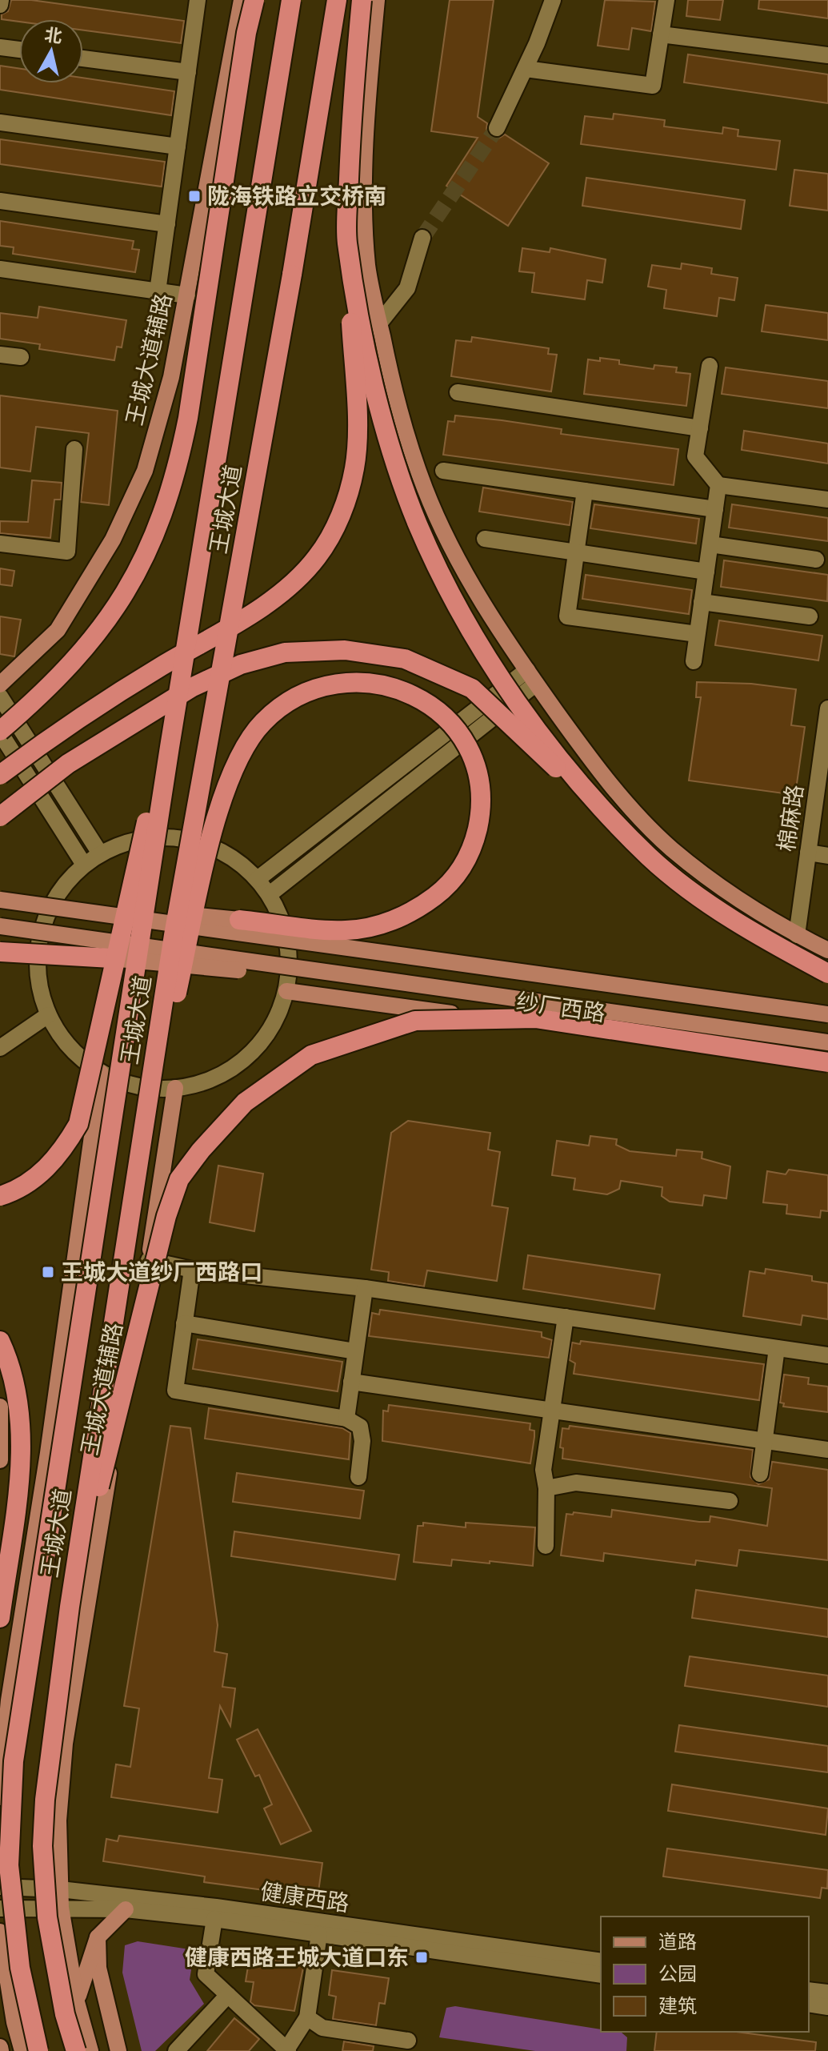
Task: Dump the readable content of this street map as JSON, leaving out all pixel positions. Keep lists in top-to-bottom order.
{
  "streets": {
    "highway": ["王城大道"],
    "main road": ["王城大道辅路", "纱厂西路"],
    "street": ["棉麻路", "健康西路"]
  },
  "crossings": [
    ["王城大道辅路", "健康西路"]
  ],
  "places": {
    "transit": ["陇海铁路立交桥南", "王城大道纱厂西路口", "健康西路王城大道口东"]
  },
  "legend": ["道路", "公园", "建筑"],
  "north": "top"
}
